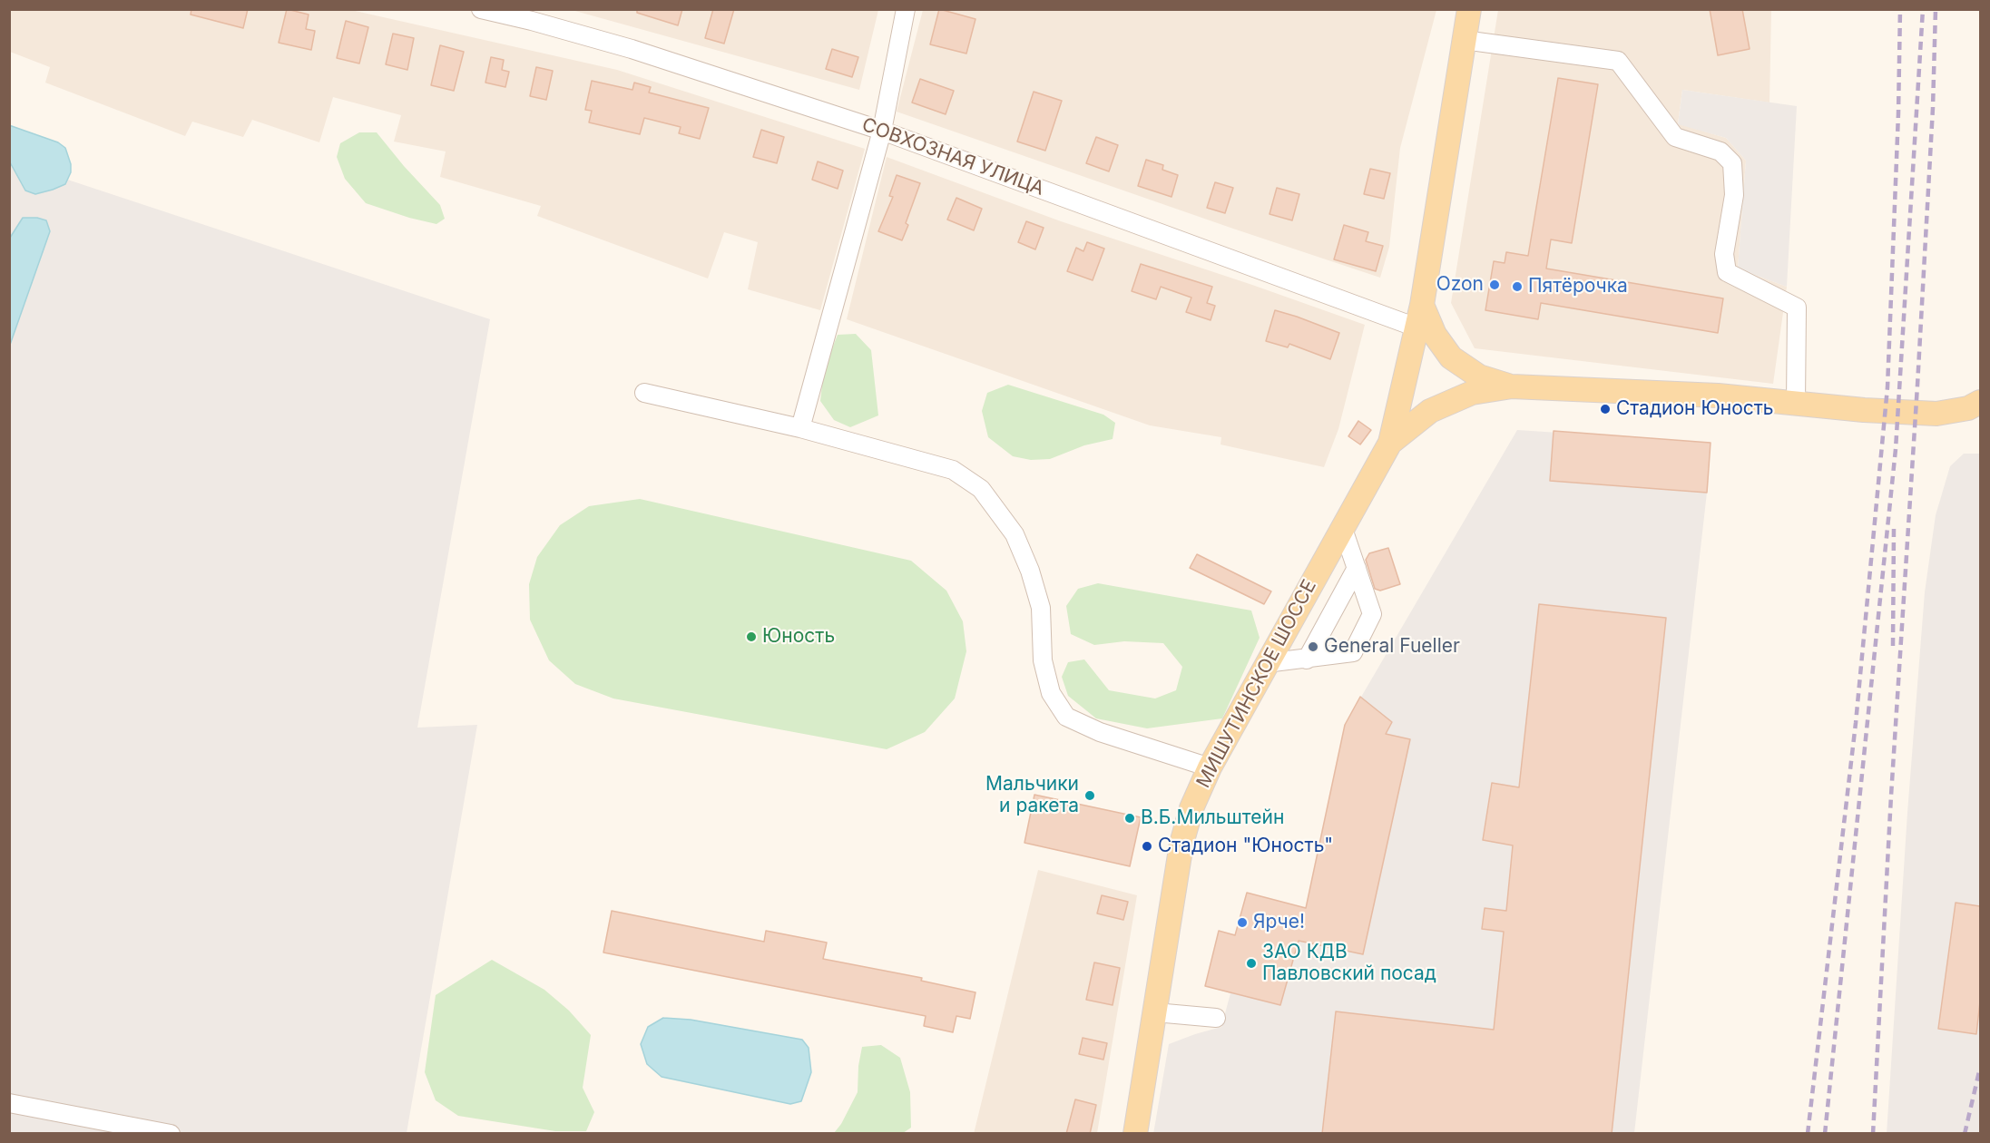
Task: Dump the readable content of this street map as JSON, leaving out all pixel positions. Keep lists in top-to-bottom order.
{
  "streets": {
    "main road": ["МИШУТИНСКОЕ ШОССЕ"],
    "street": ["СОВХОЗНАЯ УЛИЦА"]
  },
  "places": [
    "Ozon",
    "Пятёрочка",
    "Стадион Юность",
    "Юность",
    "General Fueller",
    "Мальчики и ракета",
    "В.Б.Мильштейн",
    "Стадион \"Юность\"",
    "Ярче!",
    "ЗАО КДВ Павловский посад"
  ]
}
